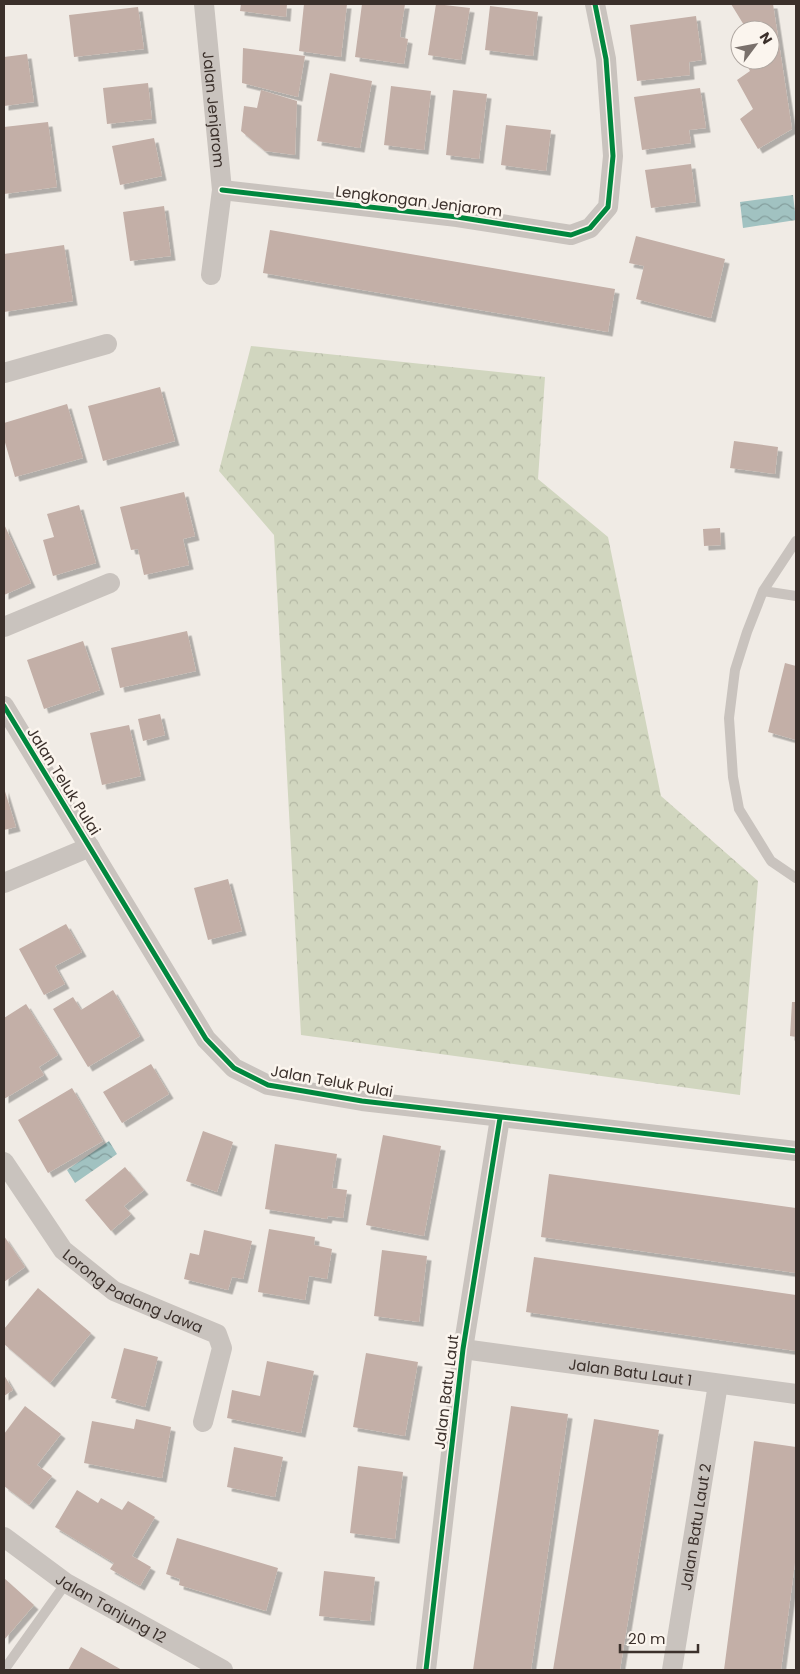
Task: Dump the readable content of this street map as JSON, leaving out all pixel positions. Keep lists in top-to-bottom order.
{
  "streets": {
    "street": [
      "Jalan Jenjarom",
      "Lengkongan Jenjarom",
      "Jalan Teluk Pulai",
      "Lorong Padang Jawa",
      "Jalan Batu Laut 1",
      "Jalan Batu Laut",
      "Jalan Batu Laut 2",
      "Jalan Tanjung 12"
    ]
  },
  "crossings": [
    ["Jalan Jenjarom", "Lengkongan Jenjarom"],
    ["Jalan Teluk Pulai", "Jalan Batu Laut"],
    ["Jalan Batu Laut 1", "Jalan Batu Laut"],
    ["Jalan Batu Laut 1", "Jalan Batu Laut 2"]
  ],
  "scale_bar": "20 m",
  "north": "top right"
}
